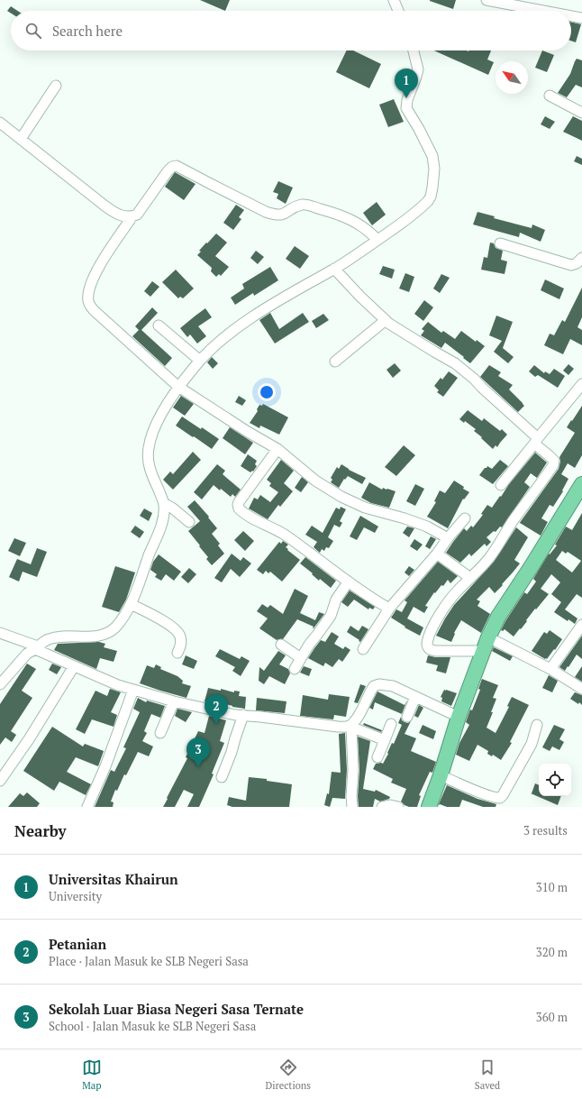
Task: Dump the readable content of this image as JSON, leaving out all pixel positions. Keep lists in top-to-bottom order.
{
  "north": "top left",
  "page": {
    "search": "Search here",
    "pins": ["1", "2", "3"],
    "heading": ["Nearby", "3 results"],
    "list": [
      {
        "mark": "1",
        "name": "Universitas Khairun",
        "note": "University",
        "value": "310 m"
      },
      {
        "mark": "2",
        "name": "Petanian",
        "note": "Place · Jalan Masuk ke SLB Negeri Sasa",
        "value": "320 m"
      },
      {
        "mark": "3",
        "name": "Sekolah Luar Biasa Negeri Sasa Ternate",
        "note": "School · Jalan Masuk ke SLB Negeri Sasa",
        "value": "360 m"
      }
    ],
    "nav": ["Map", "Directions", "Saved"]
  }
}
